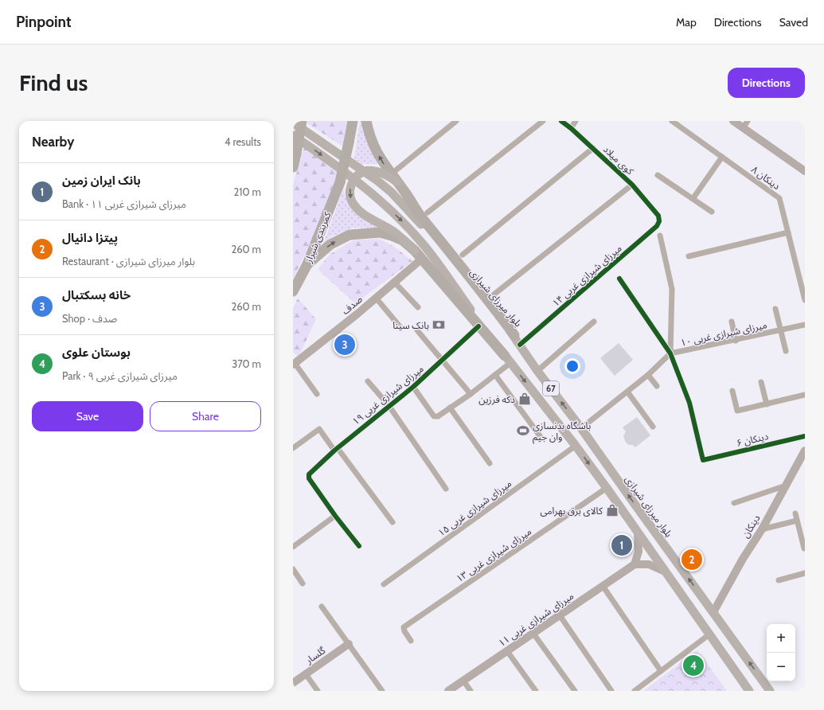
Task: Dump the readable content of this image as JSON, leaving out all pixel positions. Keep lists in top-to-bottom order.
{
  "streets": {
    "highway": ["کمربندی شیراز"],
    "main road": ["بلوار میرزای شیرازی", "67"],
    "street": [
      "کوی میلاد",
      "۸ دینکان",
      "۱۴ میرزای شیرازی غربی",
      "صدف",
      "۱۰ میرزای شیرازی غربی",
      "۱۹ میرزای شیرازی غربی",
      "دینکان ۶",
      "۱۵ میرزای شیرازی غربی",
      "دینکان",
      "۱۳ میرزای شیرازی غربی",
      "میرزای شیرازی غربی ۱۱",
      "گلسار"
    ]
  },
  "crossings": [
    ["کوی میلاد", "۱۴ میرزای شیرازی غربی"],
    ["۱۴ میرزای شیرازی غربی", "بلوار میرزای شیرازی"],
    ["بلوار میرزای شیرازی", "۱۰ میرزای شیرازی غربی"],
    ["بلوار میرزای شیرازی", "دینکان"],
    ["۱۰ میرزای شیرازی غربی", "دینکان ۶"],
    ["67", "۱۵ میرزای شیرازی غربی"],
    ["67", "۱۳ میرزای شیرازی غربی"]
  ],
  "places": {
    "bank": ["بانک سینا"],
    "shop": ["دکه فرزین", "کالای برق بهرامی"],
    "sports": ["باشگاه بدنسازی وان جیم"]
  },
  "page": {
    "header": "Pinpoint",
    "nav": ["Map", "Directions", "Saved"],
    "buttons": [
      "Directions",
      ["Save", "Share"]
    ],
    "title": "Find us",
    "heading": ["Nearby", "4 results"],
    "list": [
      {
        "mark": "1",
        "name": "بانک ایران زمین",
        "note": "Bank · میرزای شیرازی غربی ۱۱",
        "value": "210 m"
      },
      {
        "mark": "2",
        "name": "پیتزا دانیال",
        "note": "Restaurant · بلوار میرزای شیرازی",
        "value": "260 m"
      },
      {
        "mark": "3",
        "name": "خانه بسکتبال",
        "note": "Shop · صدف",
        "value": "260 m"
      },
      {
        "mark": "4",
        "name": "بوستان علوی",
        "note": "Park · میرزای شیرازی غربی ۹",
        "value": "370 m"
      }
    ],
    "pins": [
      "3",
      "1",
      "2",
      "4"
    ],
    "map_buttons": ["+", "−"]
  }
}
